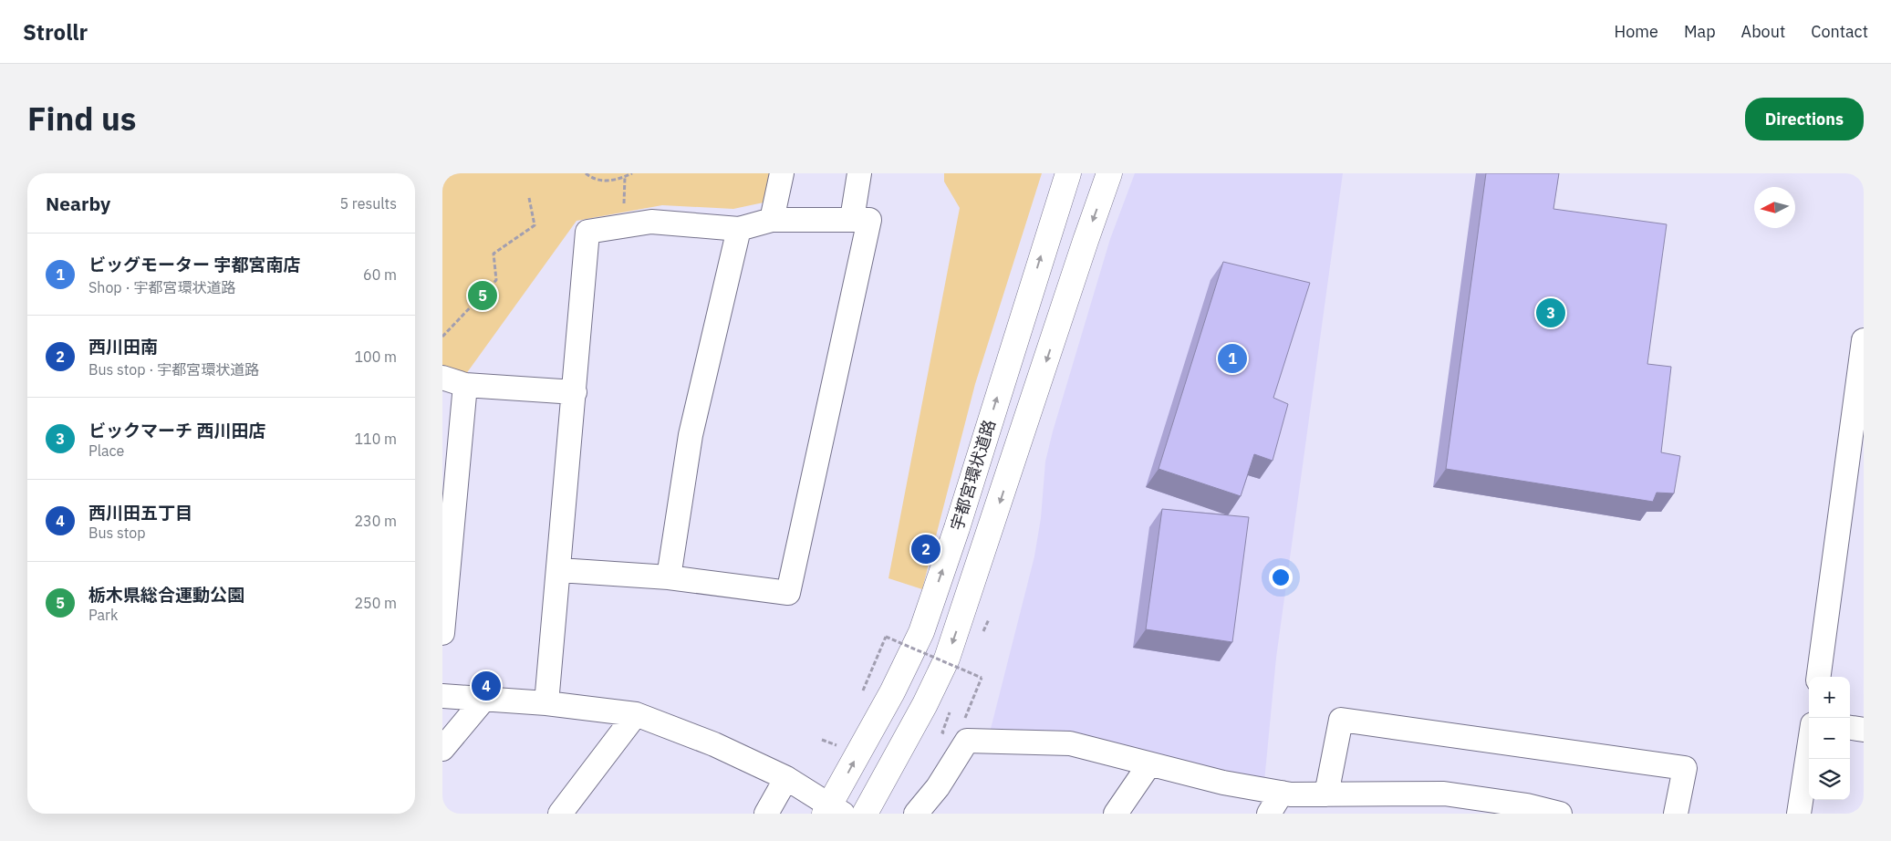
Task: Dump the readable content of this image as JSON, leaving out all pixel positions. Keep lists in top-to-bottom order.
{
  "streets": {
    "highway": ["宇都宮環状道路"]
  },
  "north": "left",
  "page": {
    "header": "Strollr",
    "nav": [
      "Home",
      "Map",
      "About",
      "Contact"
    ],
    "title": "Find us",
    "buttons": "Directions",
    "heading": ["Nearby", "5 results"],
    "list": [
      {
        "mark": "1",
        "name": "ビッグモーター 宇都宮南店",
        "note": "Shop · 宇都宮環状道路",
        "value": "60 m"
      },
      {
        "mark": "2",
        "name": "西川田南",
        "note": "Bus stop · 宇都宮環状道路",
        "value": "100 m"
      },
      {
        "mark": "3",
        "name": "ビックマーチ 西川田店",
        "note": "Place",
        "value": "110 m"
      },
      {
        "mark": "4",
        "name": "西川田五丁目",
        "note": "Bus stop",
        "value": "230 m"
      },
      {
        "mark": "5",
        "name": "栃木県総合運動公園",
        "note": "Park",
        "value": "250 m"
      }
    ],
    "pins": [
      "5",
      "3",
      "1",
      "2",
      "4"
    ],
    "map_buttons": ["+", "−"]
  }
}
